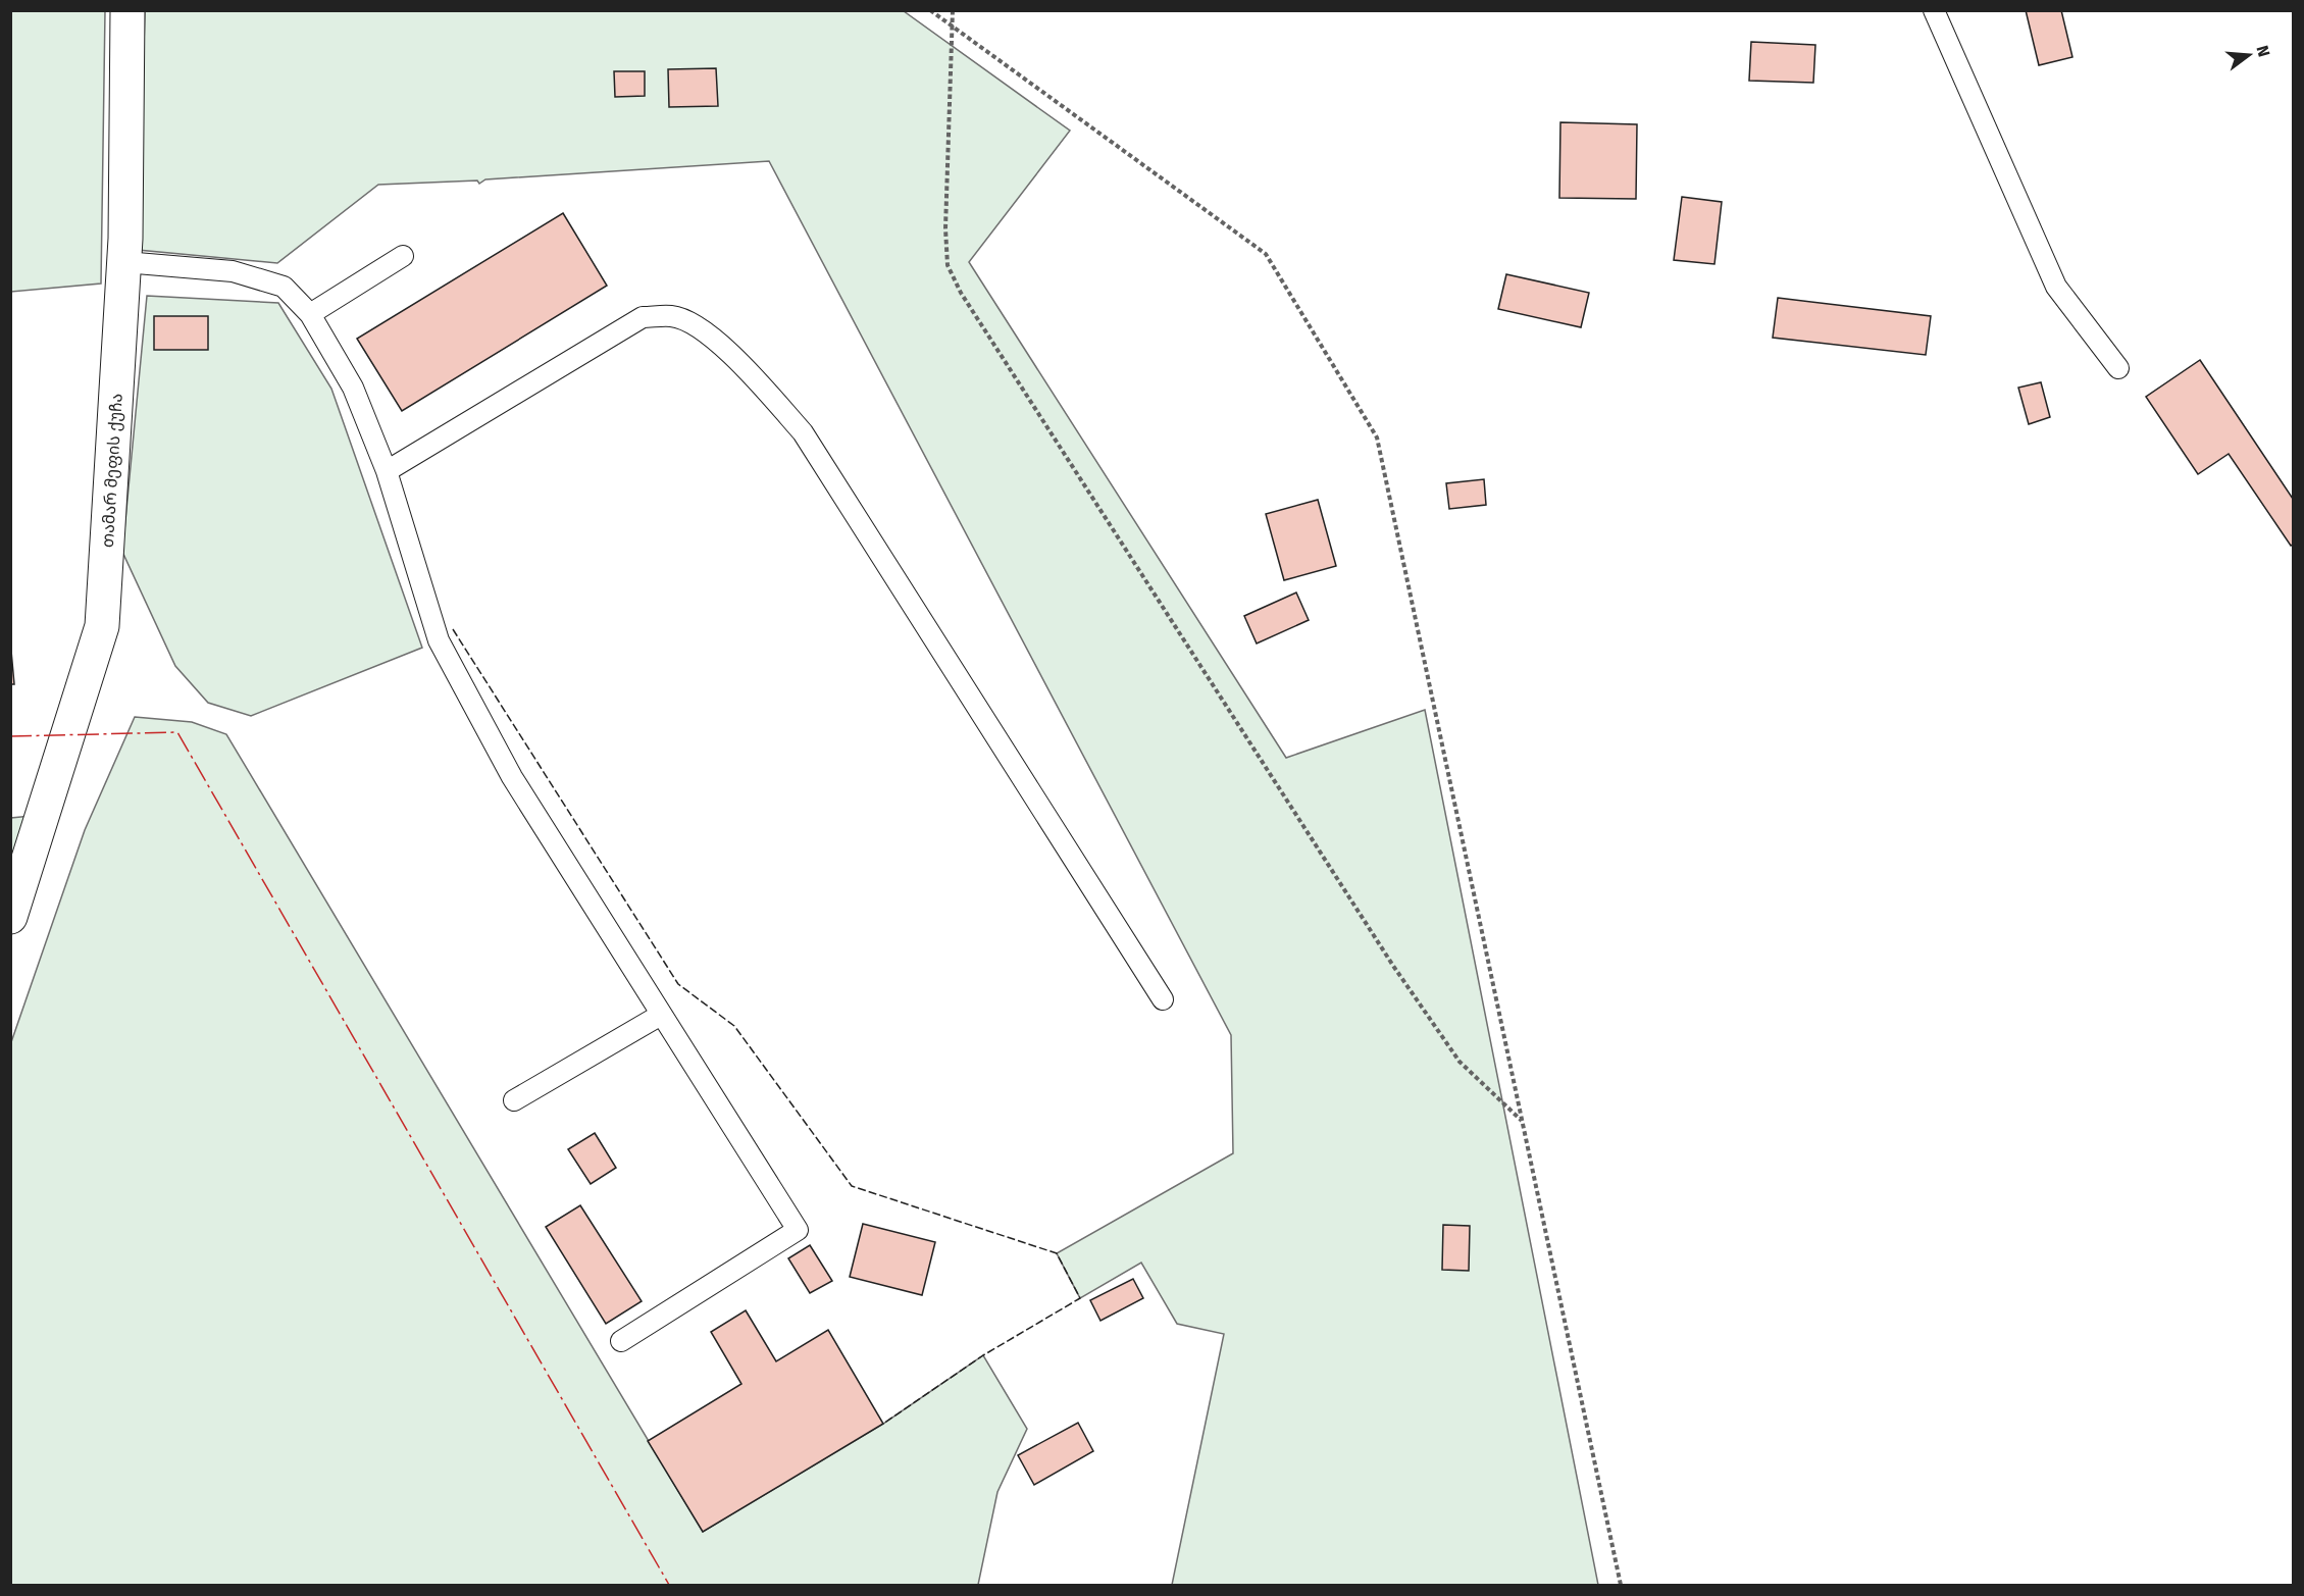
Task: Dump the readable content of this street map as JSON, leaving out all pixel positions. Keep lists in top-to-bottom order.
{
  "streets": {
    "street": ["თამარ მეფის ქუჩა"]
  },
  "north": "right"
}
